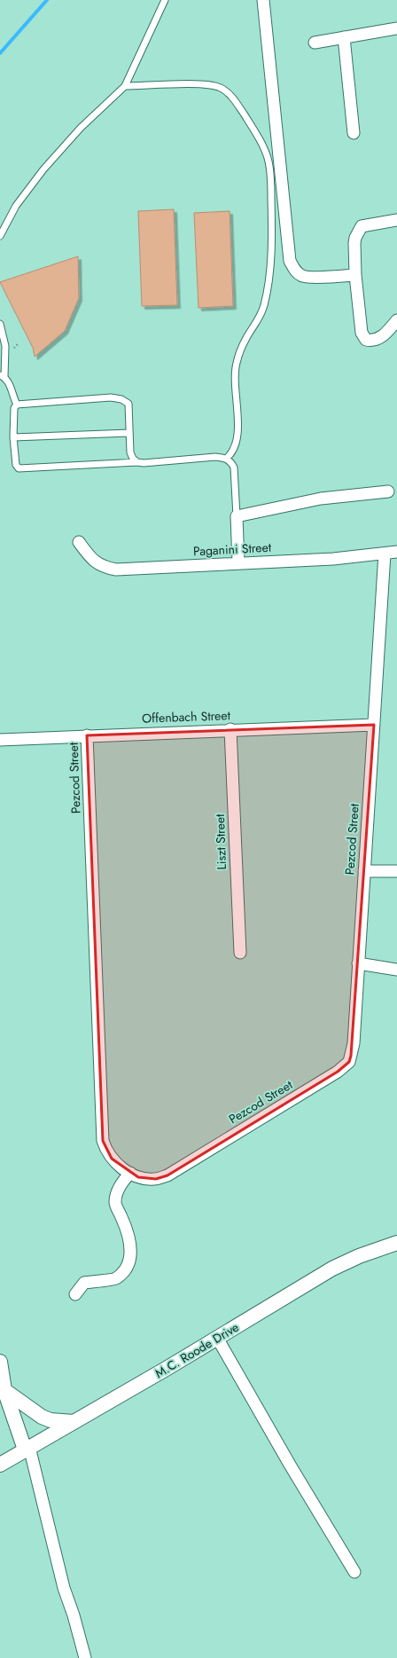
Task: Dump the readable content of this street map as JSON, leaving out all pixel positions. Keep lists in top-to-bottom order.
{
  "streets": {
    "street": [
      "Paganini Street",
      "Offenbach Street",
      "Pezcod Street",
      "Liszt Street",
      "M.C. Roode Drive"
    ]
  },
  "crossings": [
    ["Paganini Street", "Pezcod Street"],
    ["Offenbach Street", "Pezcod Street"],
    ["Offenbach Street", "Liszt Street"]
  ]
}
